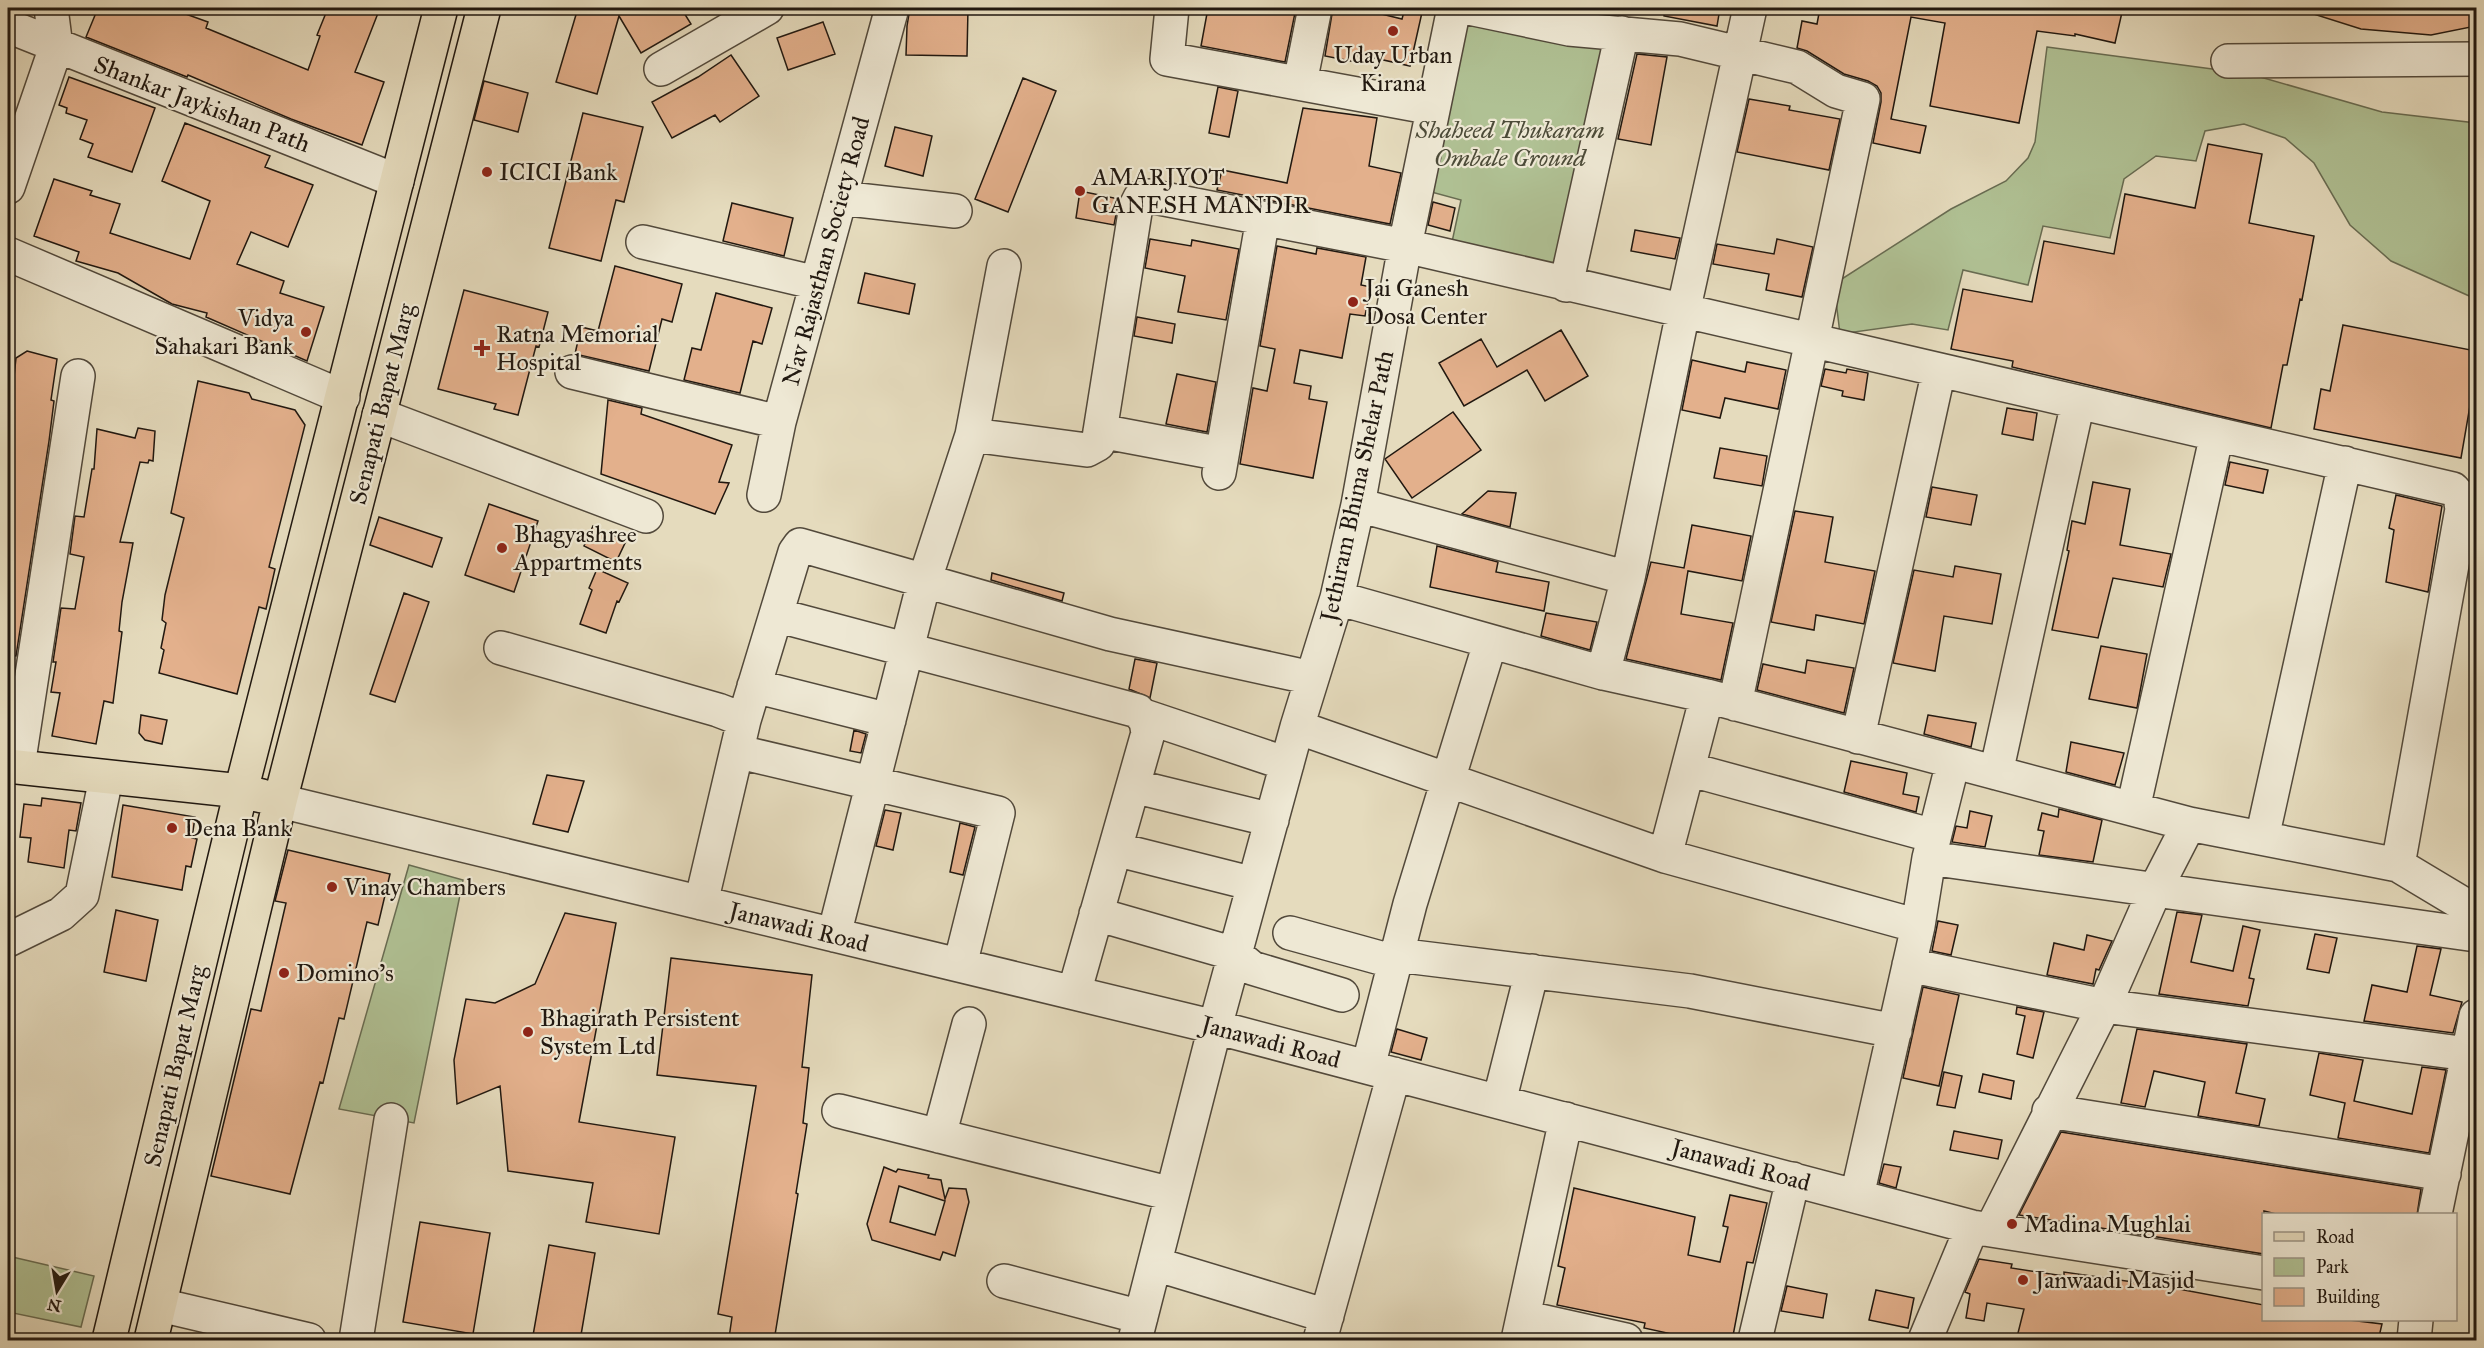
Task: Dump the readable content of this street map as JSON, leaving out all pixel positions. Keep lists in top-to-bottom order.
{
  "streets": {
    "main road": ["Senapati Bapat Marg"],
    "street": [
      "Shankar Jaykishan Path",
      "Nav Rajasthan Society Road",
      "Jethiram Bhima Shelar Path",
      "Janawadi Road"
    ]
  },
  "crossings": [
    ["Shankar Jaykishan Path", "Senapati Bapat Marg"],
    ["Senapati Bapat Marg", "Janawadi Road"],
    ["Jethiram Bhima Shelar Path", "Janawadi Road"]
  ],
  "parks": ["Shaheed Thukaram Ombale Ground"],
  "places": {
    "other": [
      "Uday Urban Kirana",
      "ICICI Bank",
      "AMARJYOT GANESH MANDIR",
      "Jai Ganesh Dosa Center",
      "Vidya Sahakari Bank",
      "Bhagyashree Appartments",
      "Dena Bank",
      "Vinay Chambers",
      "Domino's",
      "Bhagirath Persistent System Ltd",
      "Madina Mughlai",
      "Janwaadi Masjid"
    ],
    "health": ["Ratna Memorial Hospital"]
  },
  "legend": ["Road", "Park", "Building"],
  "north": "bottom"
}
